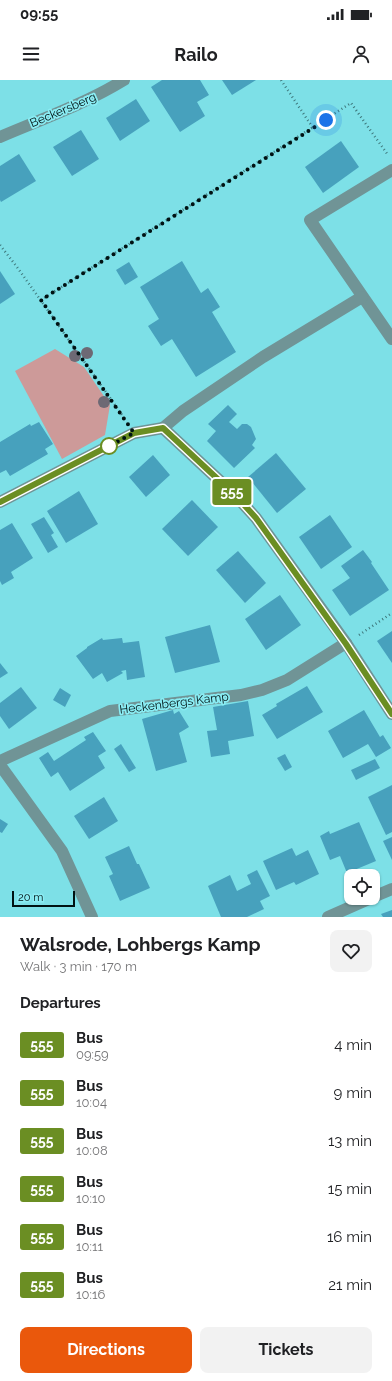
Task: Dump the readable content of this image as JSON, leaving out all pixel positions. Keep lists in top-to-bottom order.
{
  "streets": {
    "street": ["Beckersberg", "Heckenbergs Kamp"]
  },
  "lines": ["bus line 555"],
  "scale_bar": "20 m",
  "page": {
    "status": "09:55",
    "header": "Railo",
    "on_map": "555",
    "scale": "20 m",
    "heading": [
      ["Walsrode, Lohbergs Kamp", "Walk · 3 min · 170 m"],
      "Departures"
    ],
    "list": [
      {
        "mark": "555",
        "name": "Bus",
        "note": "09:59",
        "value": "4 min"
      },
      {
        "mark": "555",
        "name": "Bus",
        "note": "10:04",
        "value": "9 min"
      },
      {
        "mark": "555",
        "name": "Bus",
        "note": "10:08",
        "value": "13 min"
      },
      {
        "mark": "555",
        "name": "Bus",
        "note": "10:10",
        "value": "15 min"
      },
      {
        "mark": "555",
        "name": "Bus",
        "note": "10:11",
        "value": "16 min"
      },
      {
        "mark": "555",
        "name": "Bus",
        "note": "10:16",
        "value": "21 min"
      }
    ],
    "buttons": ["Directions", "Tickets"]
  }
}
